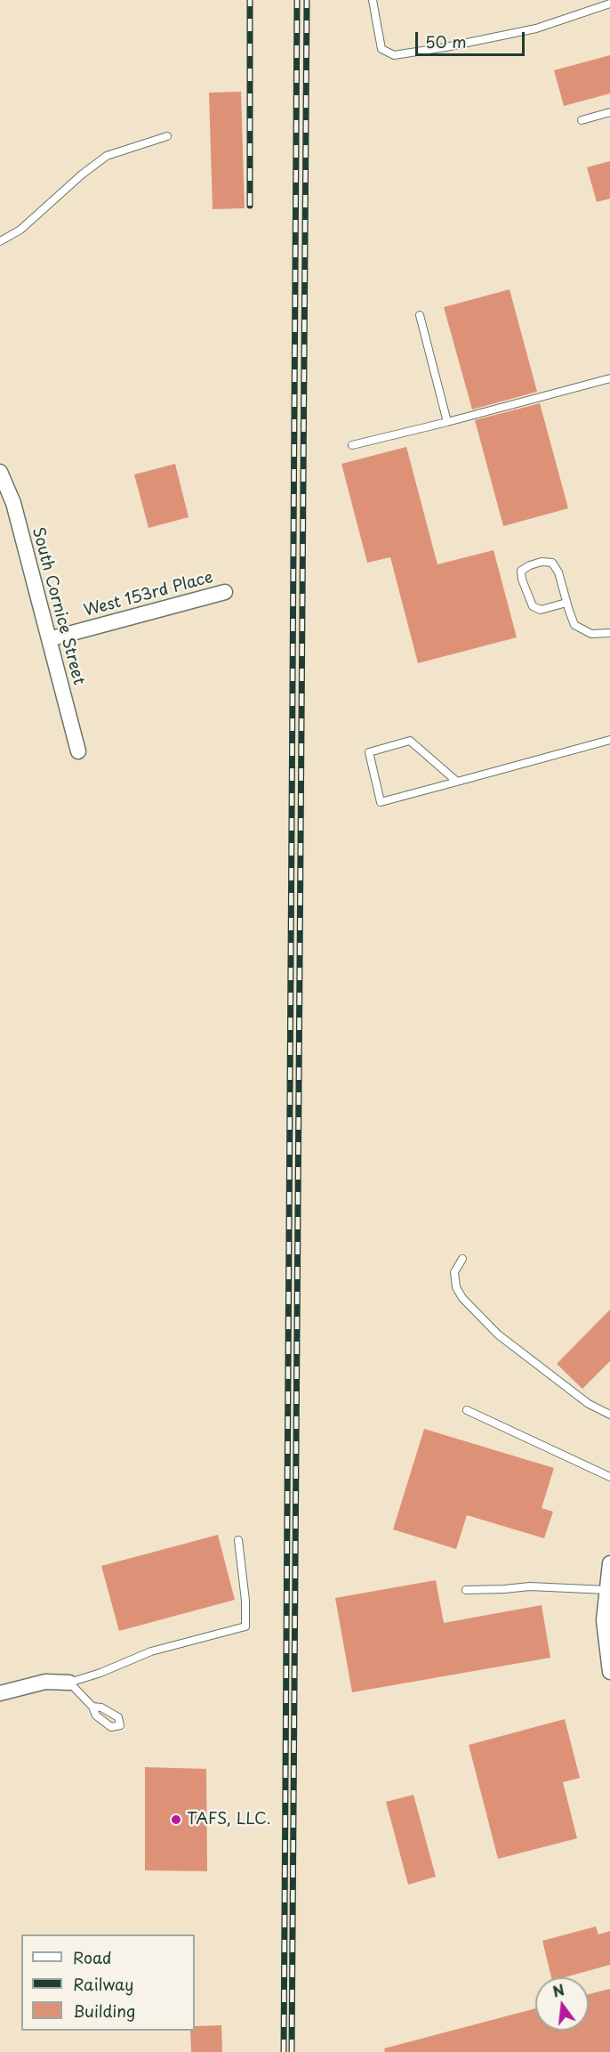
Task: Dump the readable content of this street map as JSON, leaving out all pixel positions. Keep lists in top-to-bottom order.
{
  "streets": {
    "street": ["West 153rd Place", "South Cornice Street"]
  },
  "crossings": [
    ["West 153rd Place", "South Cornice Street"]
  ],
  "places": ["TAFS, LLC."],
  "legend": ["Road", "Railway", "Building"],
  "scale_bar": "50 m",
  "north": "top"
}
